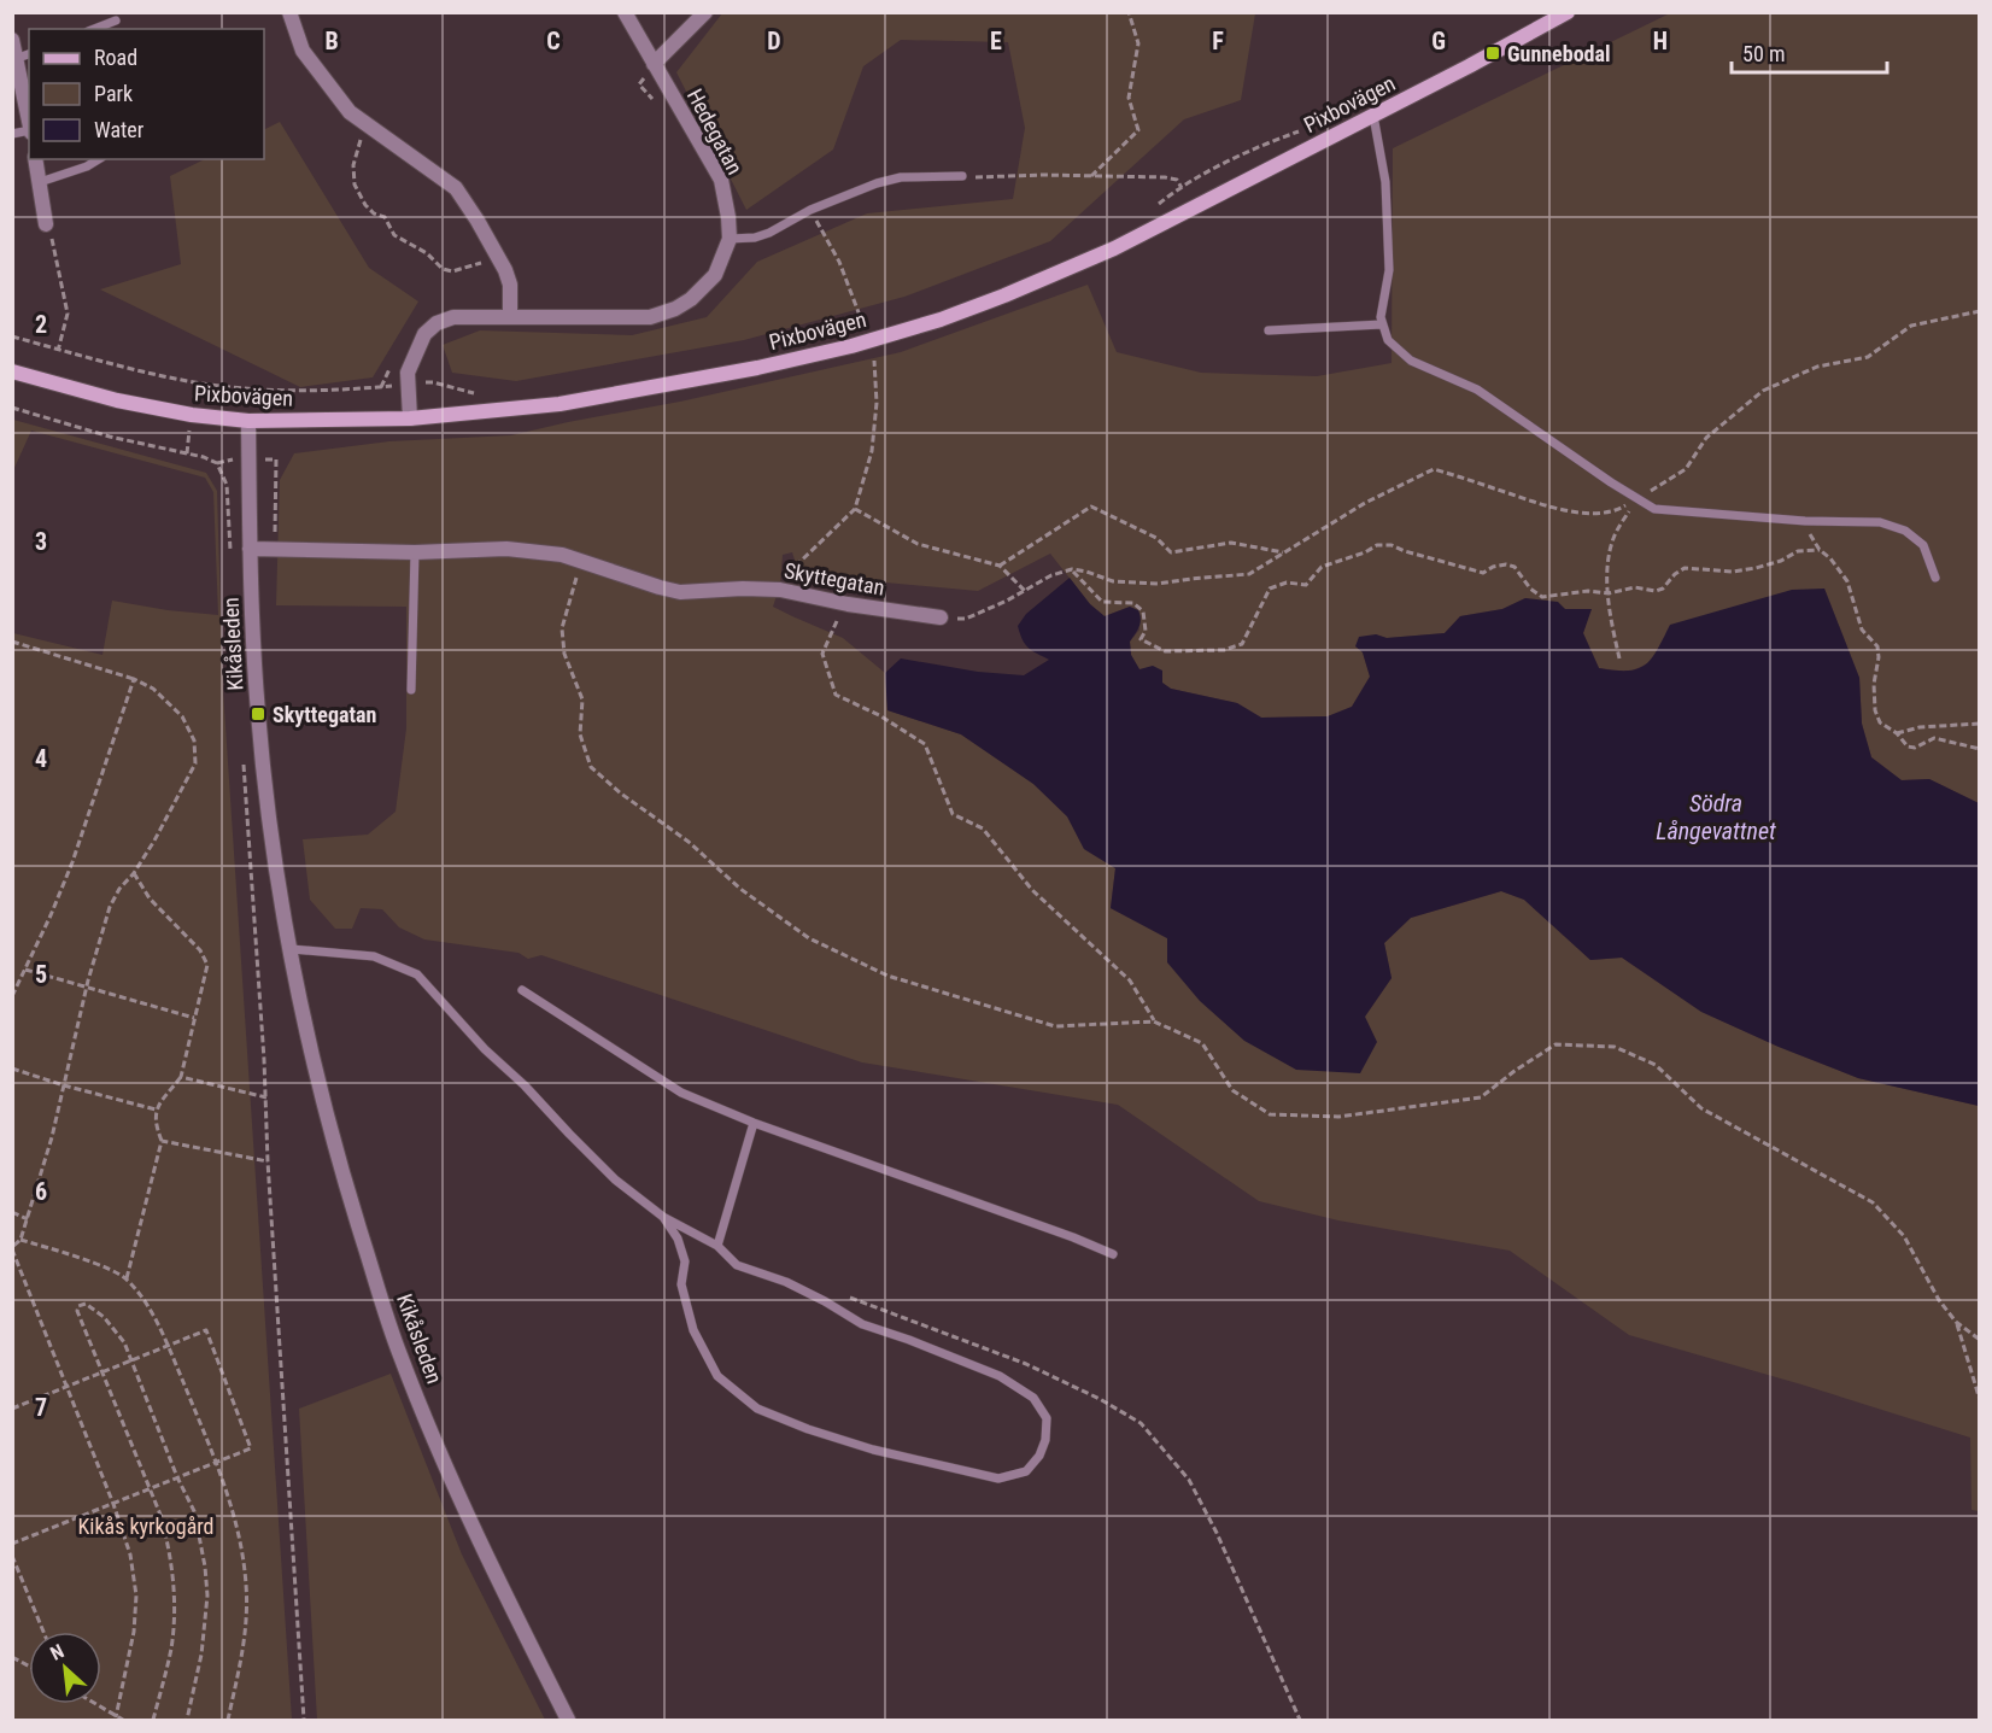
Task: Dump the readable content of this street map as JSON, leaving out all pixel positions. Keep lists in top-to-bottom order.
{
  "streets": {
    "street": [
      "Pixbovägen",
      "Hedegatan",
      "Skyttegatan",
      "Kikåsleden"
    ]
  },
  "crossings": [
    ["Pixbovägen", "Hedegatan"],
    ["Pixbovägen", "Kikåsleden"],
    ["Skyttegatan", "Kikåsleden"]
  ],
  "water": ["Södra Långevattnet"],
  "parks": ["Kikås kyrkogård"],
  "places": {
    "transit": ["Gunnebodal", "Skyttegatan"]
  },
  "legend": ["Road", "Park", "Water"],
  "scale_bar": "50 m",
  "north": "top left",
  "grid": {
    "columns": [
      "B",
      "C",
      "D",
      "E",
      "F",
      "G",
      "H"
    ],
    "rows": [
      "2",
      "3",
      "4",
      "5",
      "6",
      "7"
    ]
  }
}
